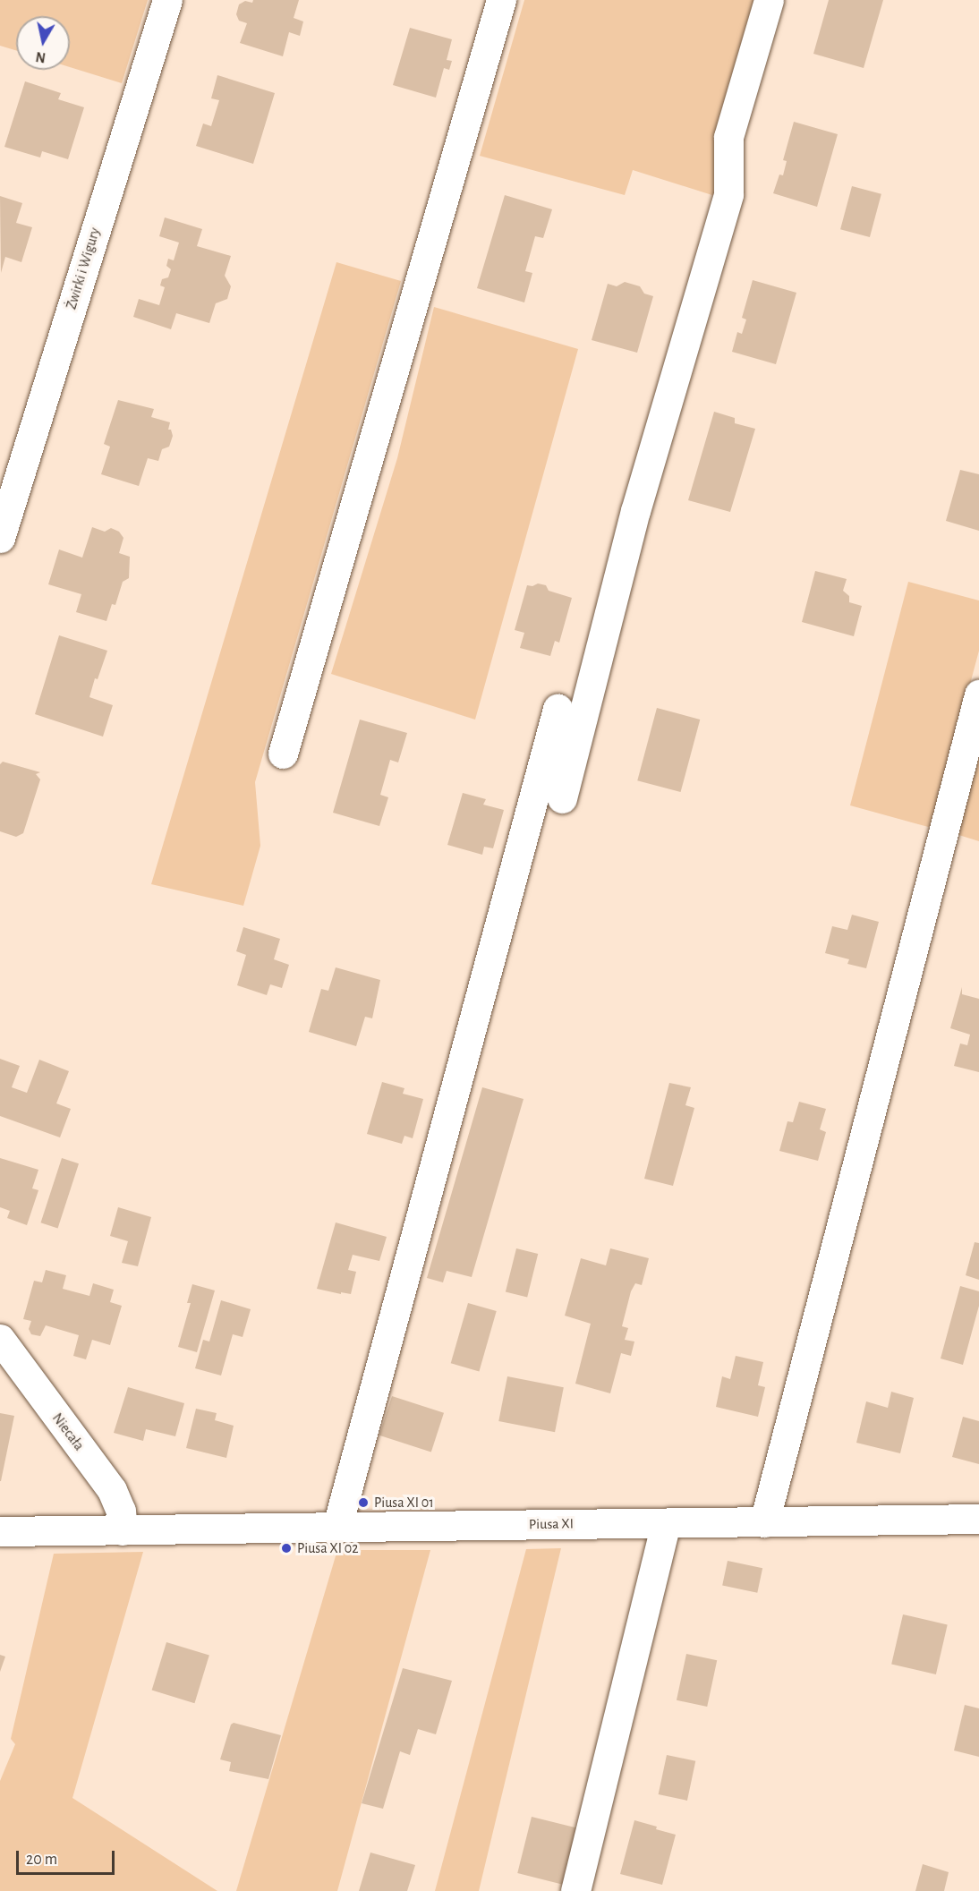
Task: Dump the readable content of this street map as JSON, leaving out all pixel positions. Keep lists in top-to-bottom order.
{
  "streets": {
    "street": ["Żwirki i Wigury", "Niecała", "Piusa XI"]
  },
  "crossings": [
    ["Niecała", "Piusa XI"]
  ],
  "places": ["Piusa XI 01", "Piusa XI 02"],
  "scale_bar": "20 m",
  "north": "bottom"
}
